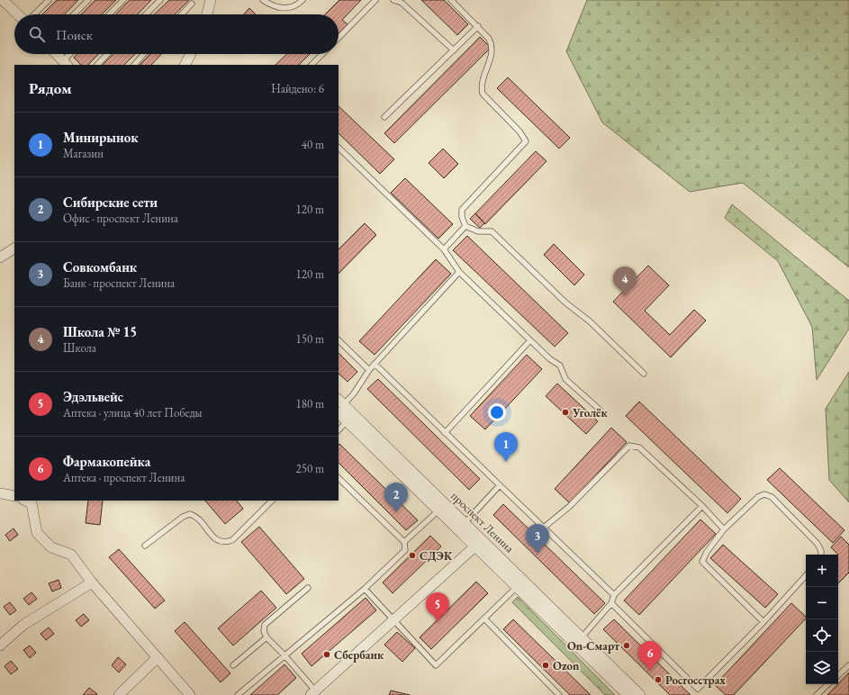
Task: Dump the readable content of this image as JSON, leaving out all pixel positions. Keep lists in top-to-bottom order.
{
  "streets": {
    "street": ["проспект Ленина"]
  },
  "places": [
    "Уголёк",
    "СДЭК",
    "On-Смарт",
    "Сбербанк",
    "Ozon",
    "Росгосстрах"
  ],
  "page": {
    "search": "Поиск",
    "heading": ["Рядом", "Найдено: 6"],
    "list": [
      {
        "mark": "1",
        "name": "Минирынок",
        "note": "Магазин",
        "value": "40 m"
      },
      {
        "mark": "2",
        "name": "Сибирские сети",
        "note": "Офис · проспект Ленина",
        "value": "120 m"
      },
      {
        "mark": "3",
        "name": "Совкомбанк",
        "note": "Банк · проспект Ленина",
        "value": "120 m"
      },
      {
        "mark": "4",
        "name": "Школа № 15",
        "note": "Школа",
        "value": "150 m"
      },
      {
        "mark": "5",
        "name": "Эдэльвейс",
        "note": "Аптека · улица 40 лет Победы",
        "value": "180 m"
      },
      {
        "mark": "6",
        "name": "Фармакопейка",
        "note": "Аптека · проспект Ленина",
        "value": "250 m"
      }
    ],
    "pins": [
      "4",
      "1",
      "2",
      "3",
      "5",
      "6"
    ],
    "map_buttons": ["+", "−"]
  }
}
